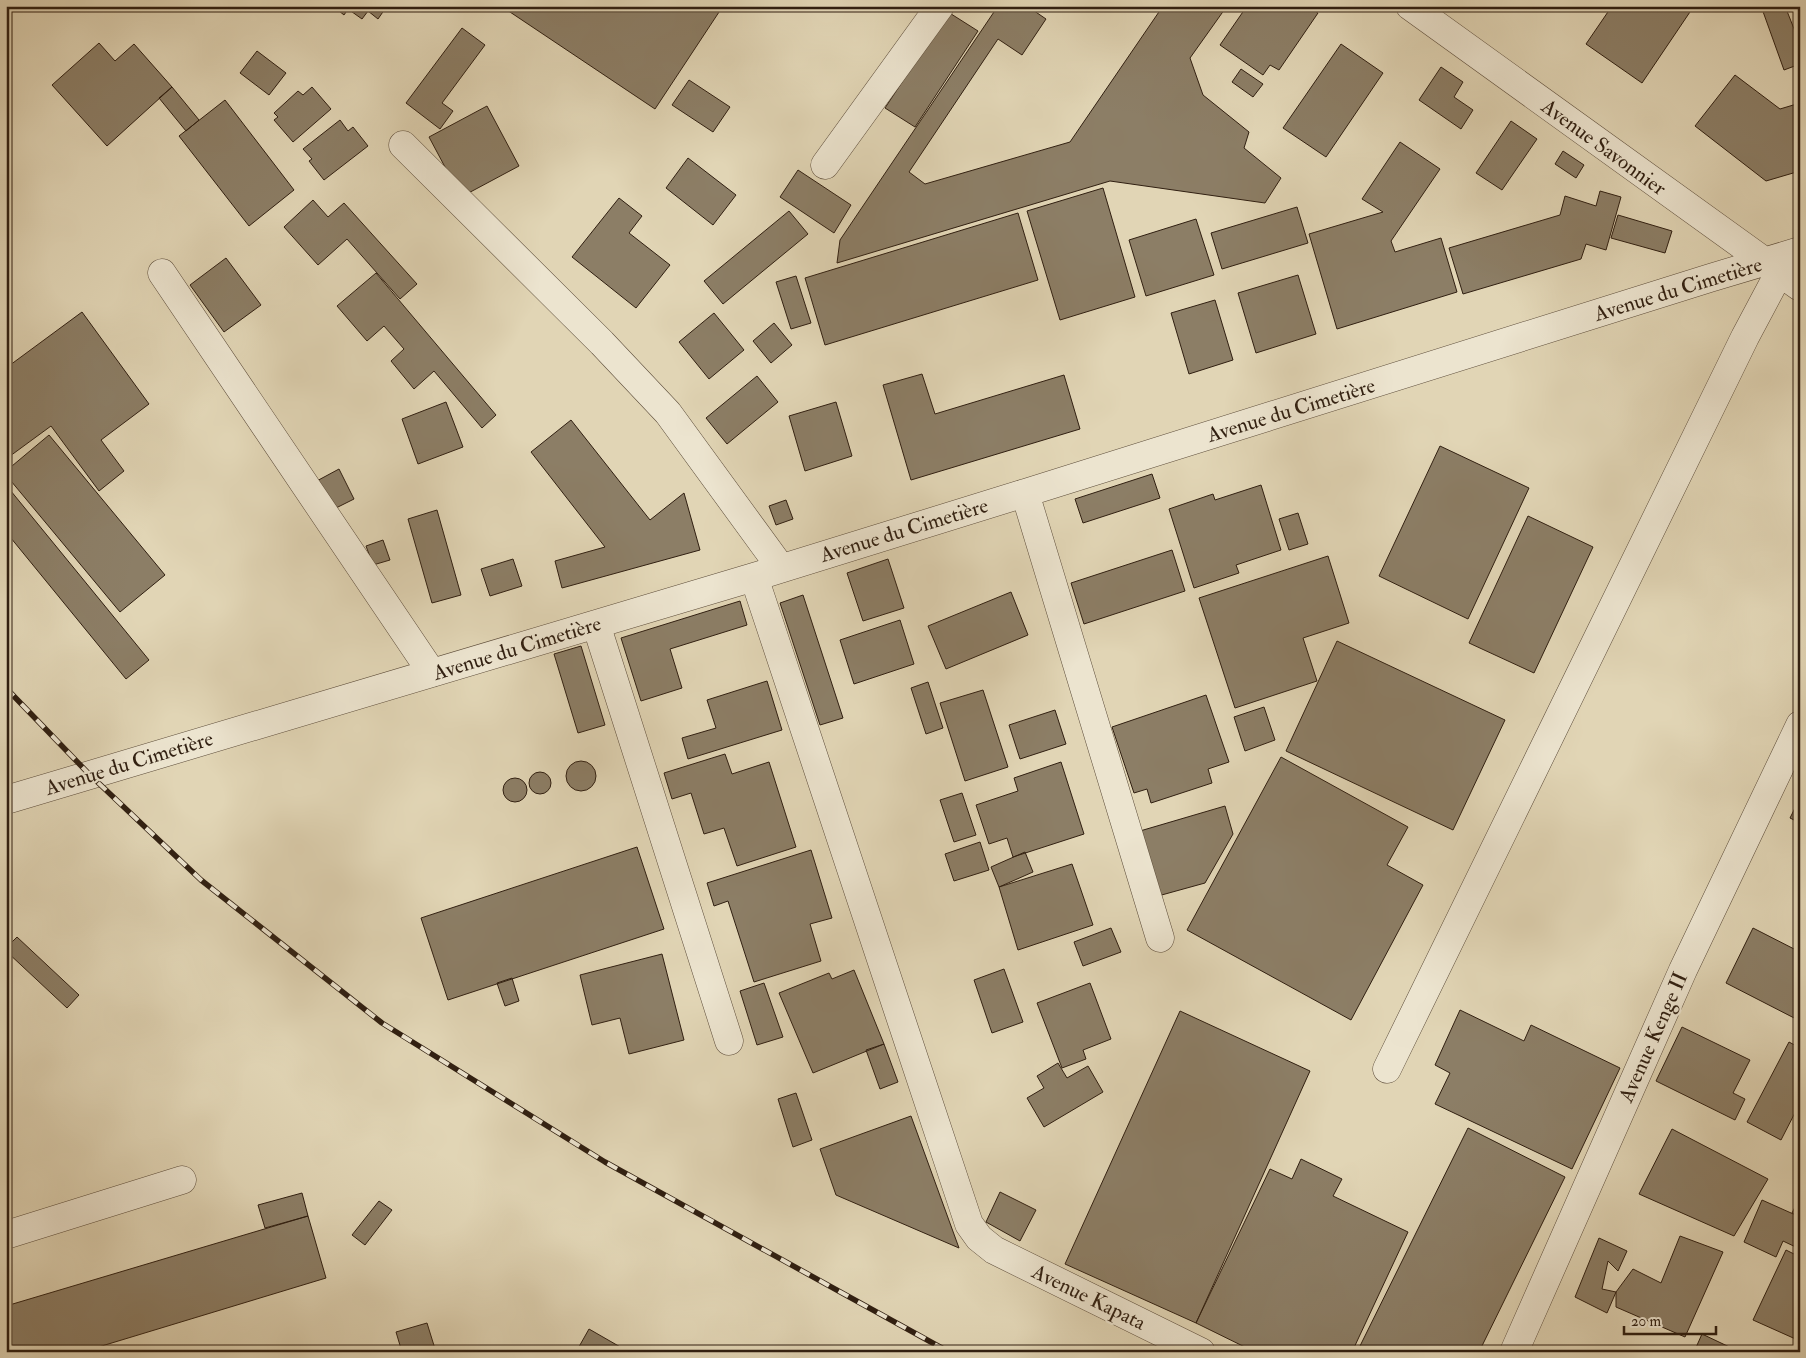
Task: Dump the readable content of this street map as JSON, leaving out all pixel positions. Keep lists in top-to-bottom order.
{
  "streets": {
    "street": [
      "Avenue Savonnier",
      "Avenue du Cimetière",
      "Avenue Kenge II",
      "Avenue Kapata"
    ]
  },
  "crossings": [
    ["Avenue Savonnier", "Avenue du Cimetière"],
    ["Avenue du Cimetière", "Avenue Kapata"]
  ],
  "scale_bar": "20 m"
}
